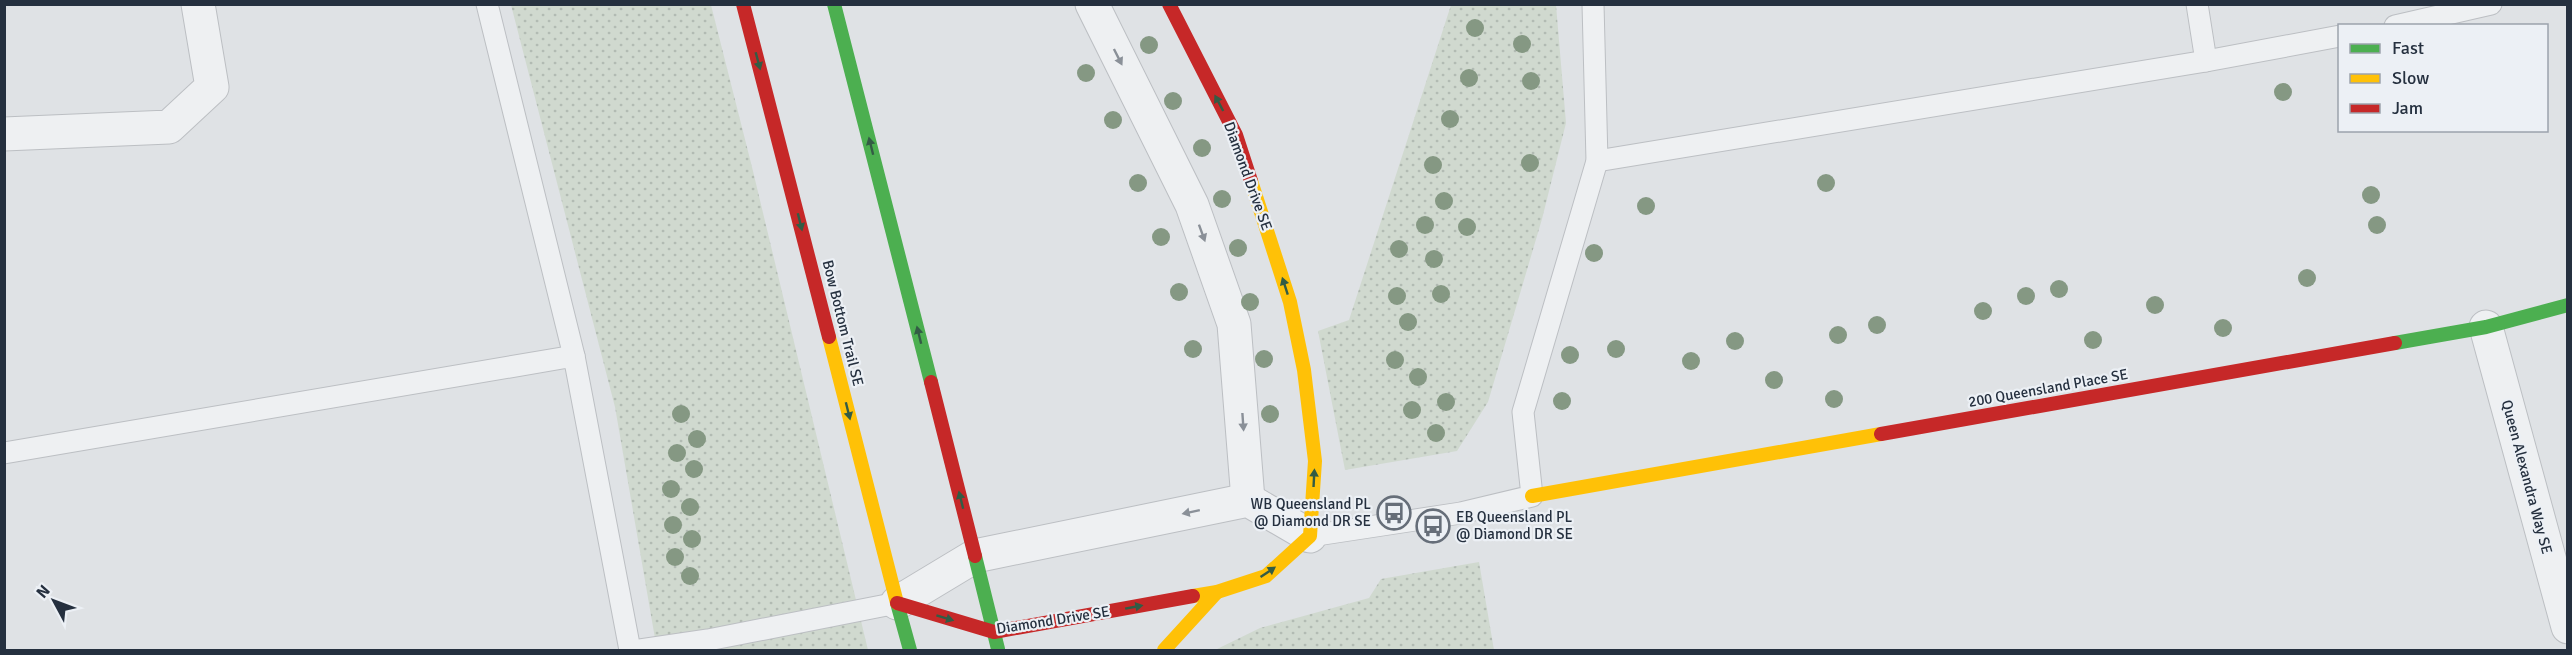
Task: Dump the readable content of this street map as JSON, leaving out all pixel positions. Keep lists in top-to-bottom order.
{
  "streets": {
    "main road": ["Diamond Drive SE", "Bow Bottom Trail SE", "200 Queensland Place SE"],
    "street": ["Queen Alexandra Way SE"]
  },
  "crossings": [
    ["Diamond Drive SE", "Bow Bottom Trail SE"],
    ["200 Queensland Place SE", "Queen Alexandra Way SE"]
  ],
  "places": {
    "bus stop": ["WB Queensland PL @ Diamond DR SE", "EB Queensland PL @ Diamond DR SE"]
  },
  "legend": ["Fast", "Slow", "Jam"],
  "north": "top left"
}
